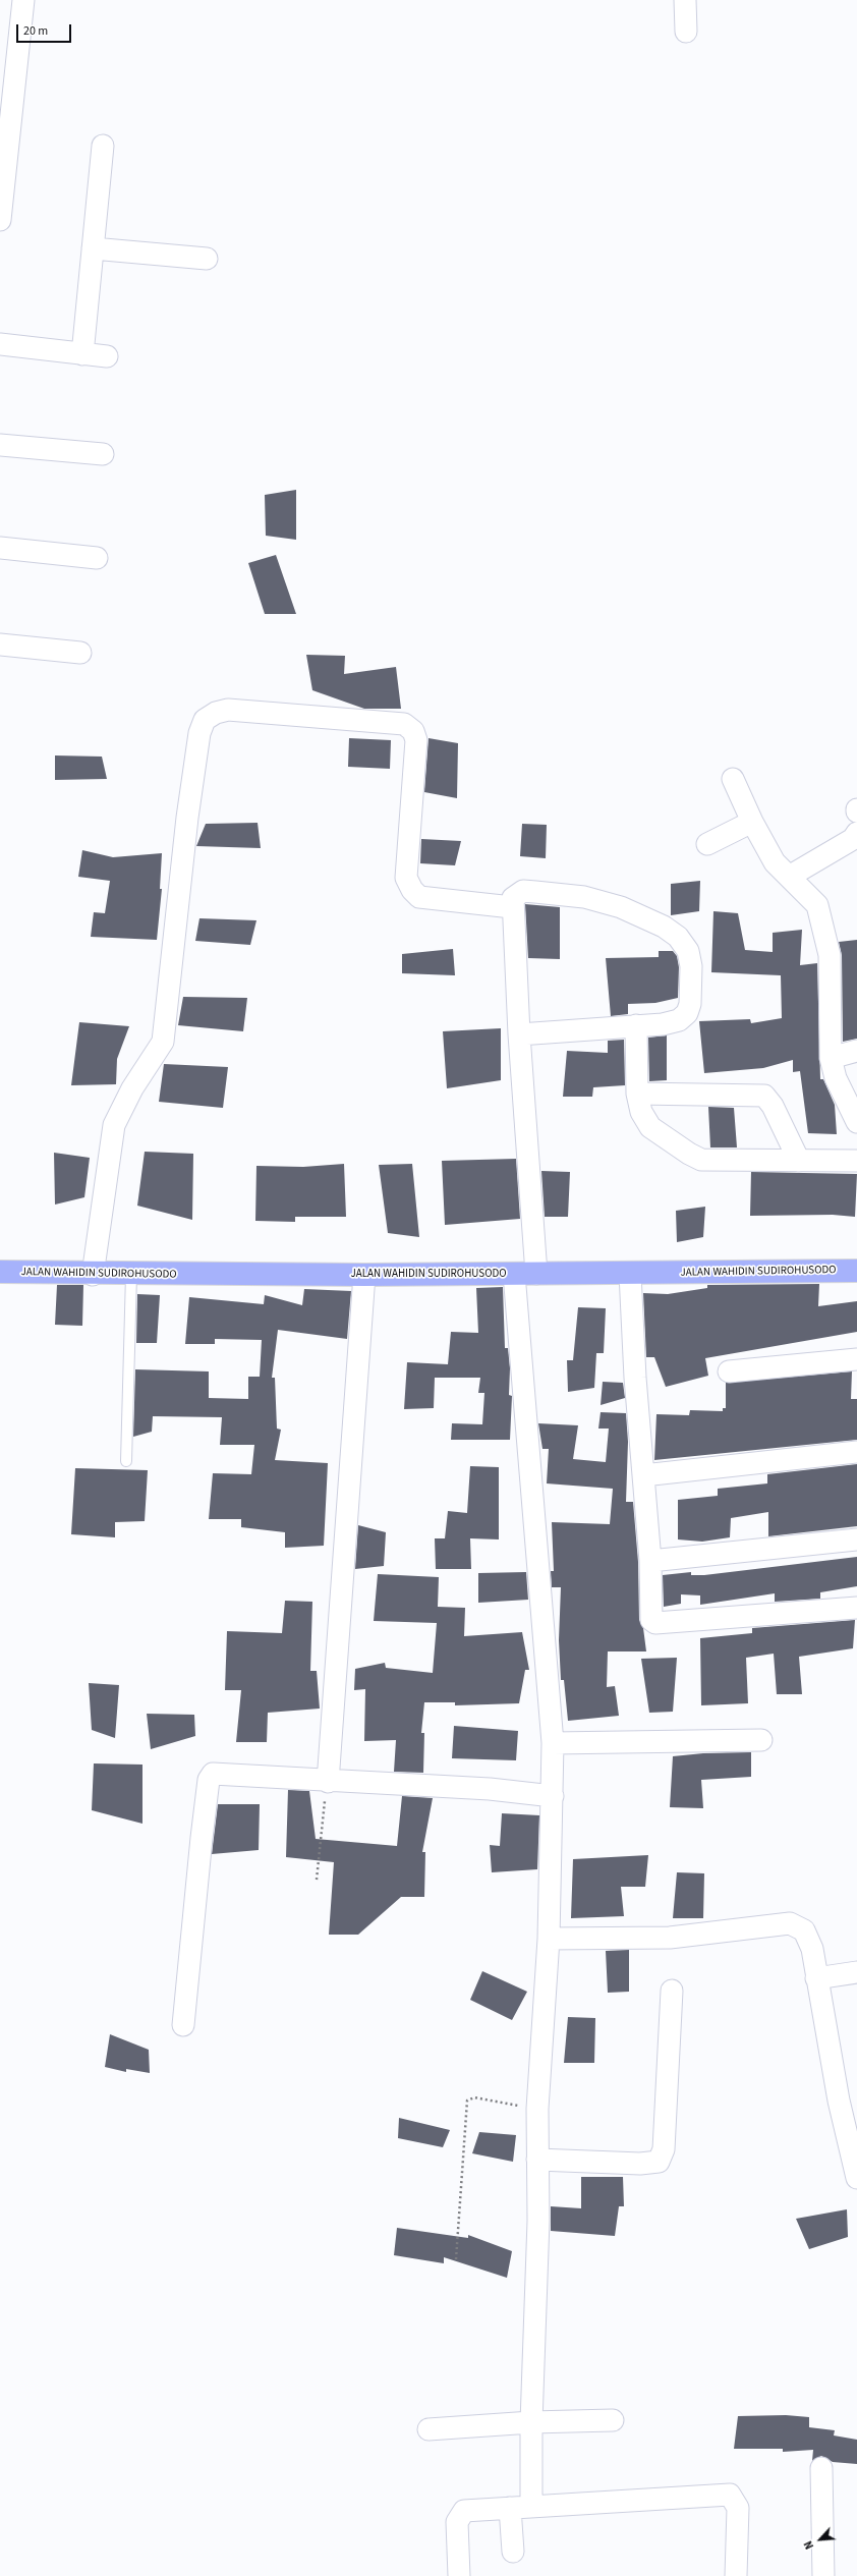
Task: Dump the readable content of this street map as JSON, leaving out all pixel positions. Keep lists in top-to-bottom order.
{
  "streets": {
    "highway": ["JALAN WAHIDIN SUDIROHUSODO"]
  },
  "scale_bar": "20 m",
  "north": "bottom left"
}
